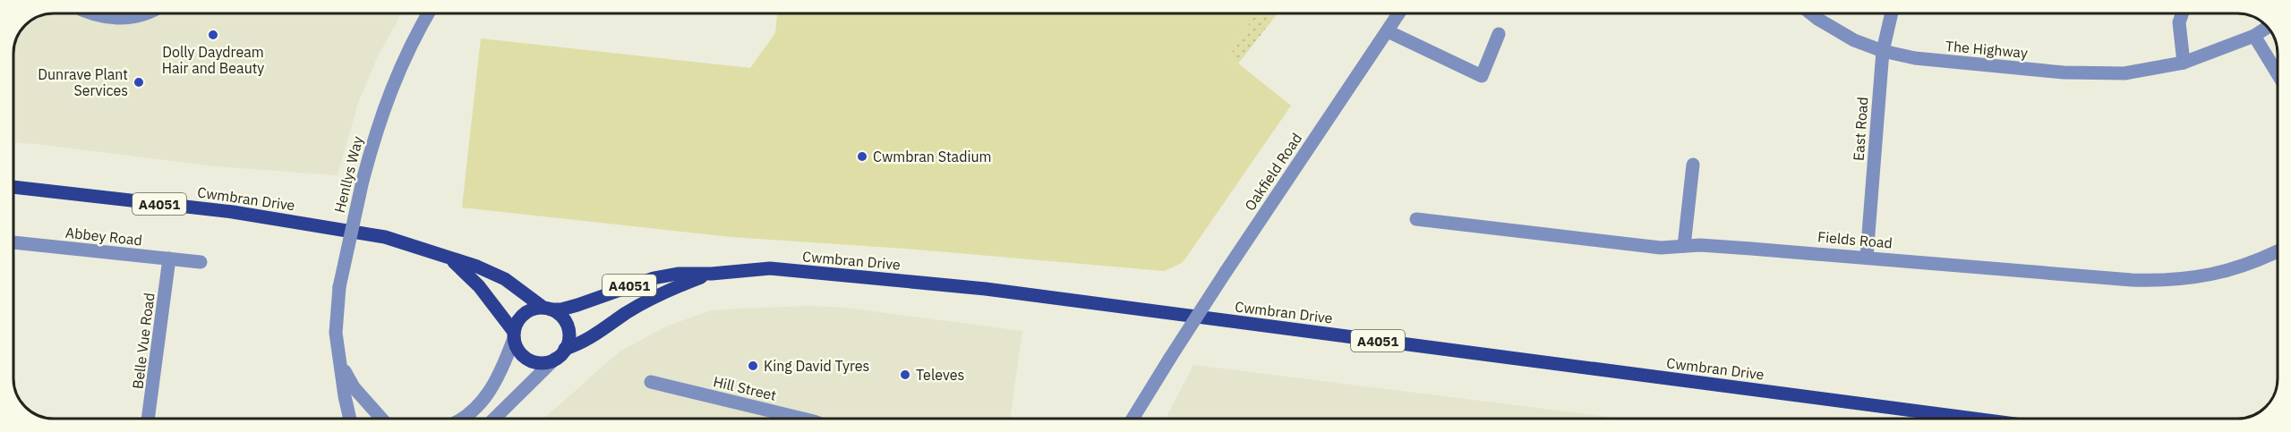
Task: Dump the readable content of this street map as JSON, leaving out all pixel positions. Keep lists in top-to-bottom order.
{
  "streets": {
    "main road": ["Cwmbran Drive", "A4051"],
    "street": [
      "The Highway",
      "East Road",
      "Oakfield Road",
      "Henllys Way",
      "Abbey Road",
      "Fields Road",
      "Belle Vue Road",
      "Hill Street"
    ]
  },
  "crossings": [
    ["The Highway", "East Road"],
    ["East Road", "Fields Road"],
    ["Cwmbran Drive", "A4051"],
    ["Abbey Road", "Belle Vue Road"]
  ],
  "places": [
    "Dolly Daydream Hair and Beauty",
    "Dunrave Plant Services",
    "Cwmbran Stadium",
    "King David Tyres",
    "Televes"
  ]
}
